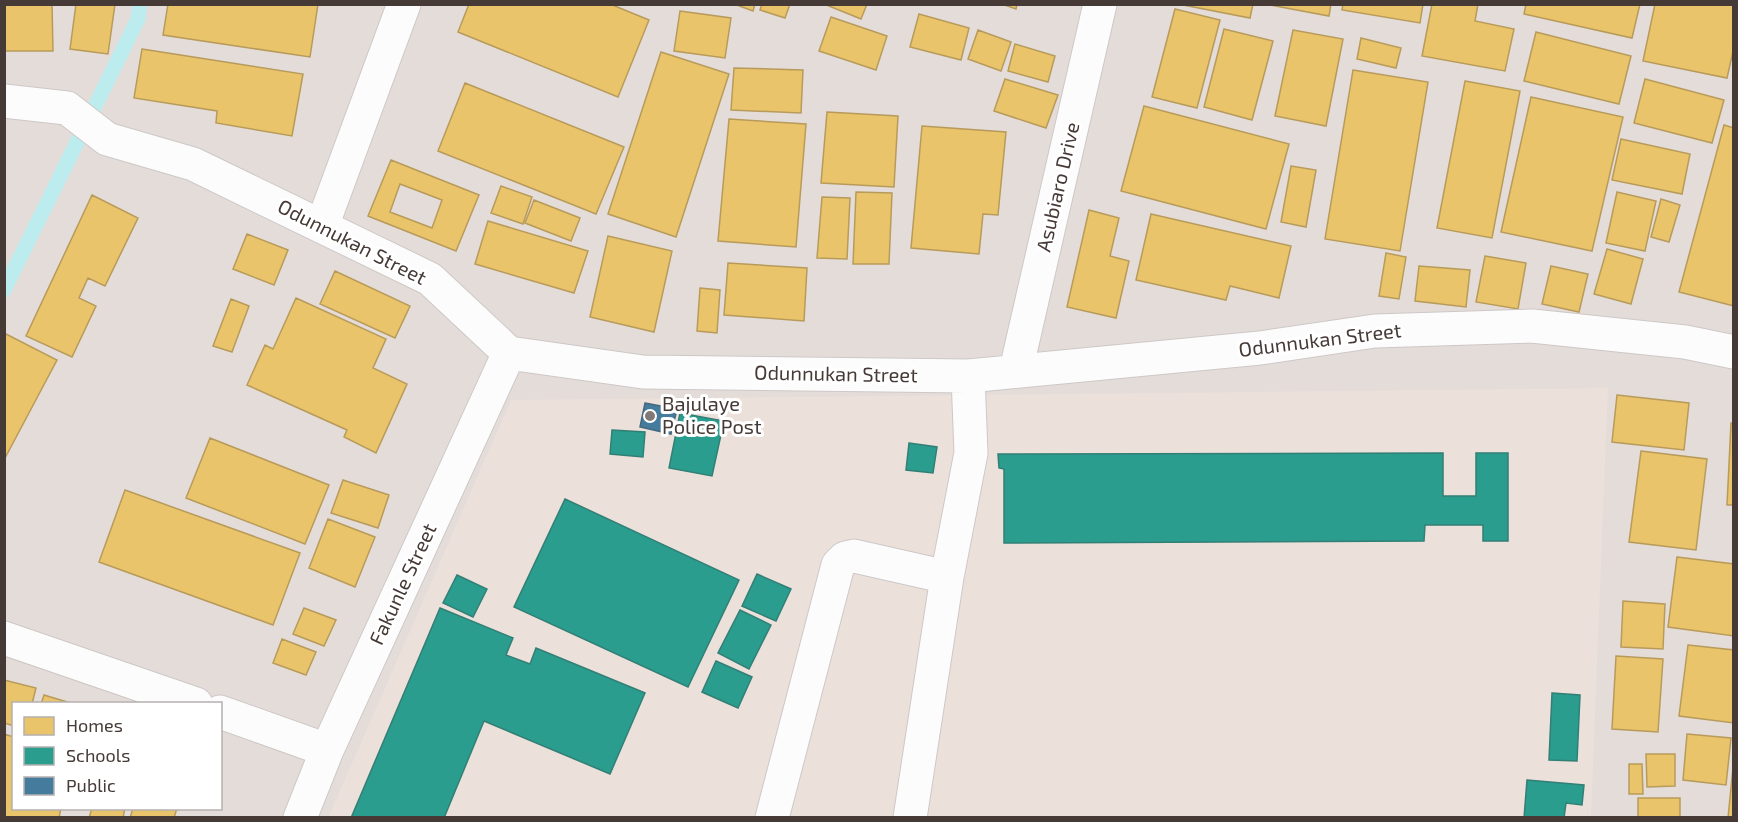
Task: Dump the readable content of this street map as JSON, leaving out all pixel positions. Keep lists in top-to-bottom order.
{
  "streets": {
    "street": ["Asubiaro Drive", "Odunnukan Street", "Fakunle Street"]
  },
  "crossings": [
    ["Asubiaro Drive", "Odunnukan Street"],
    ["Odunnukan Street", "Fakunle Street"]
  ],
  "places": ["Bajulaye Police Post"],
  "legend": ["Homes", "Schools", "Public"]
}
